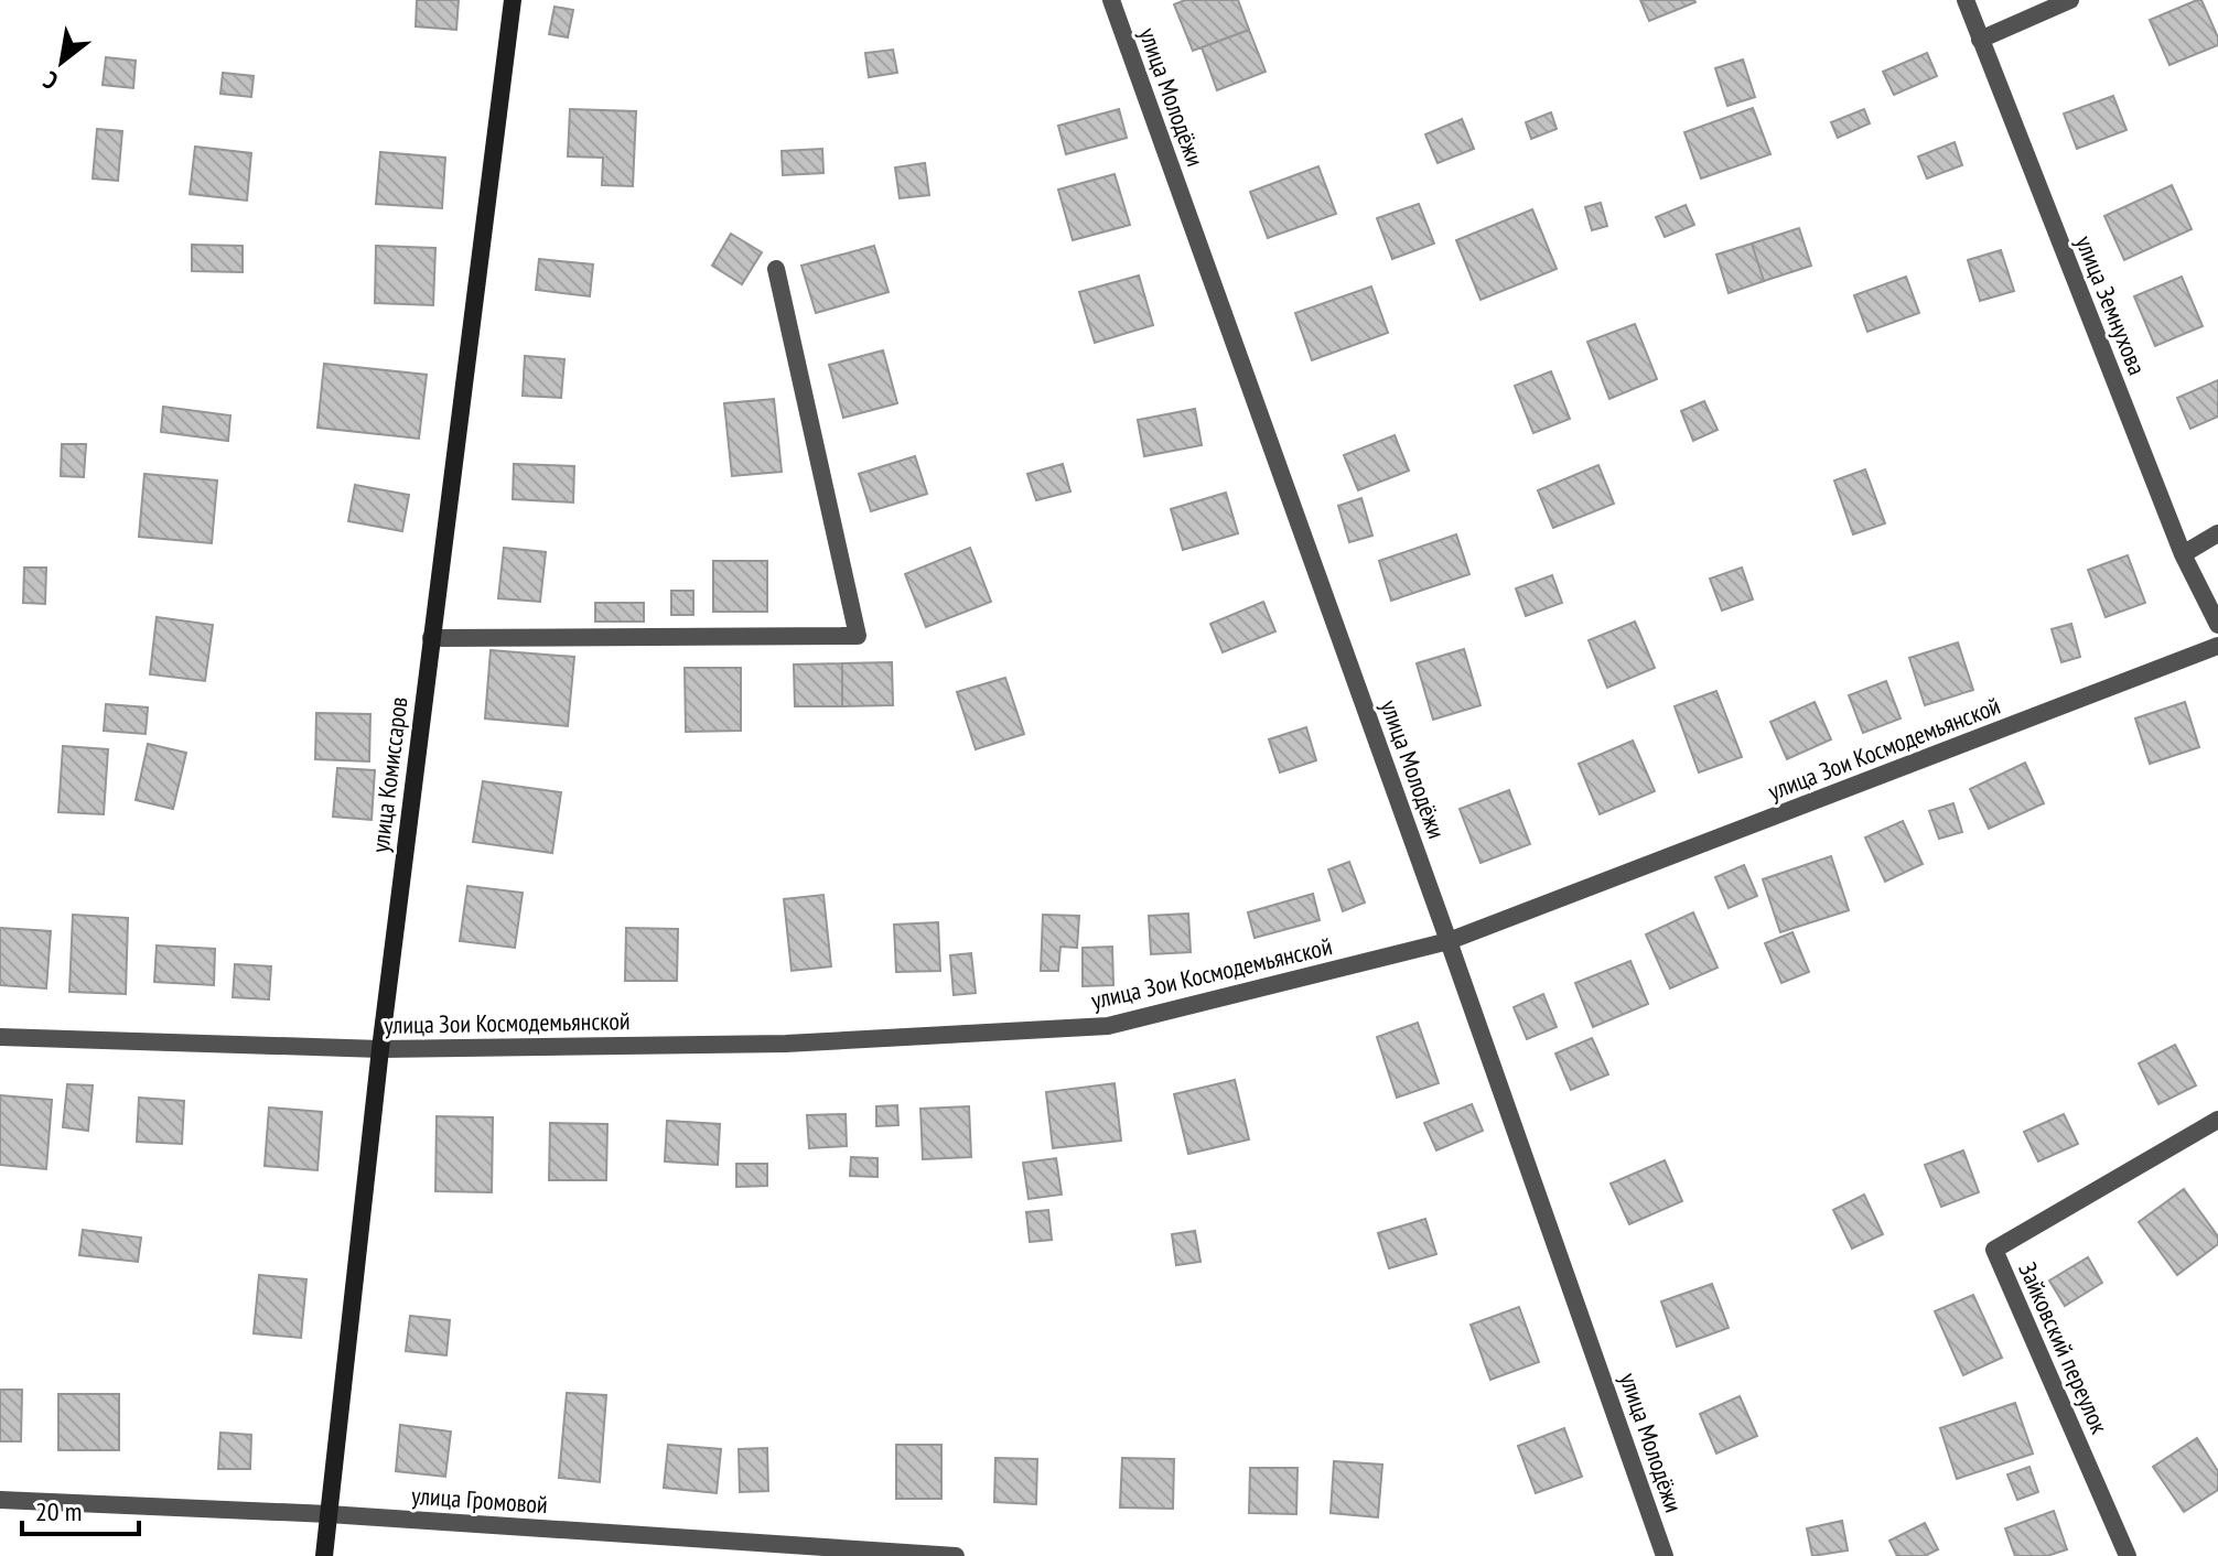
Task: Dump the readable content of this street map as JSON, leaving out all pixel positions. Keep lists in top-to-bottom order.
{
  "streets": {
    "main road": ["улица Комиссаров"],
    "street": [
      "улица Молодёжи",
      "улица Земнухова",
      "улица Зои Космодемьянской",
      "Зайковский переулок",
      "улица Громовой"
    ]
  },
  "crossings": [
    ["улица Молодёжи", "улица Зои Космодемьянской"],
    ["улица Зои Космодемьянской", "улица Комиссаров"],
    ["улица Комиссаров", "улица Громовой"]
  ],
  "scale_bar": "20 m",
  "north": "bottom left"
}
